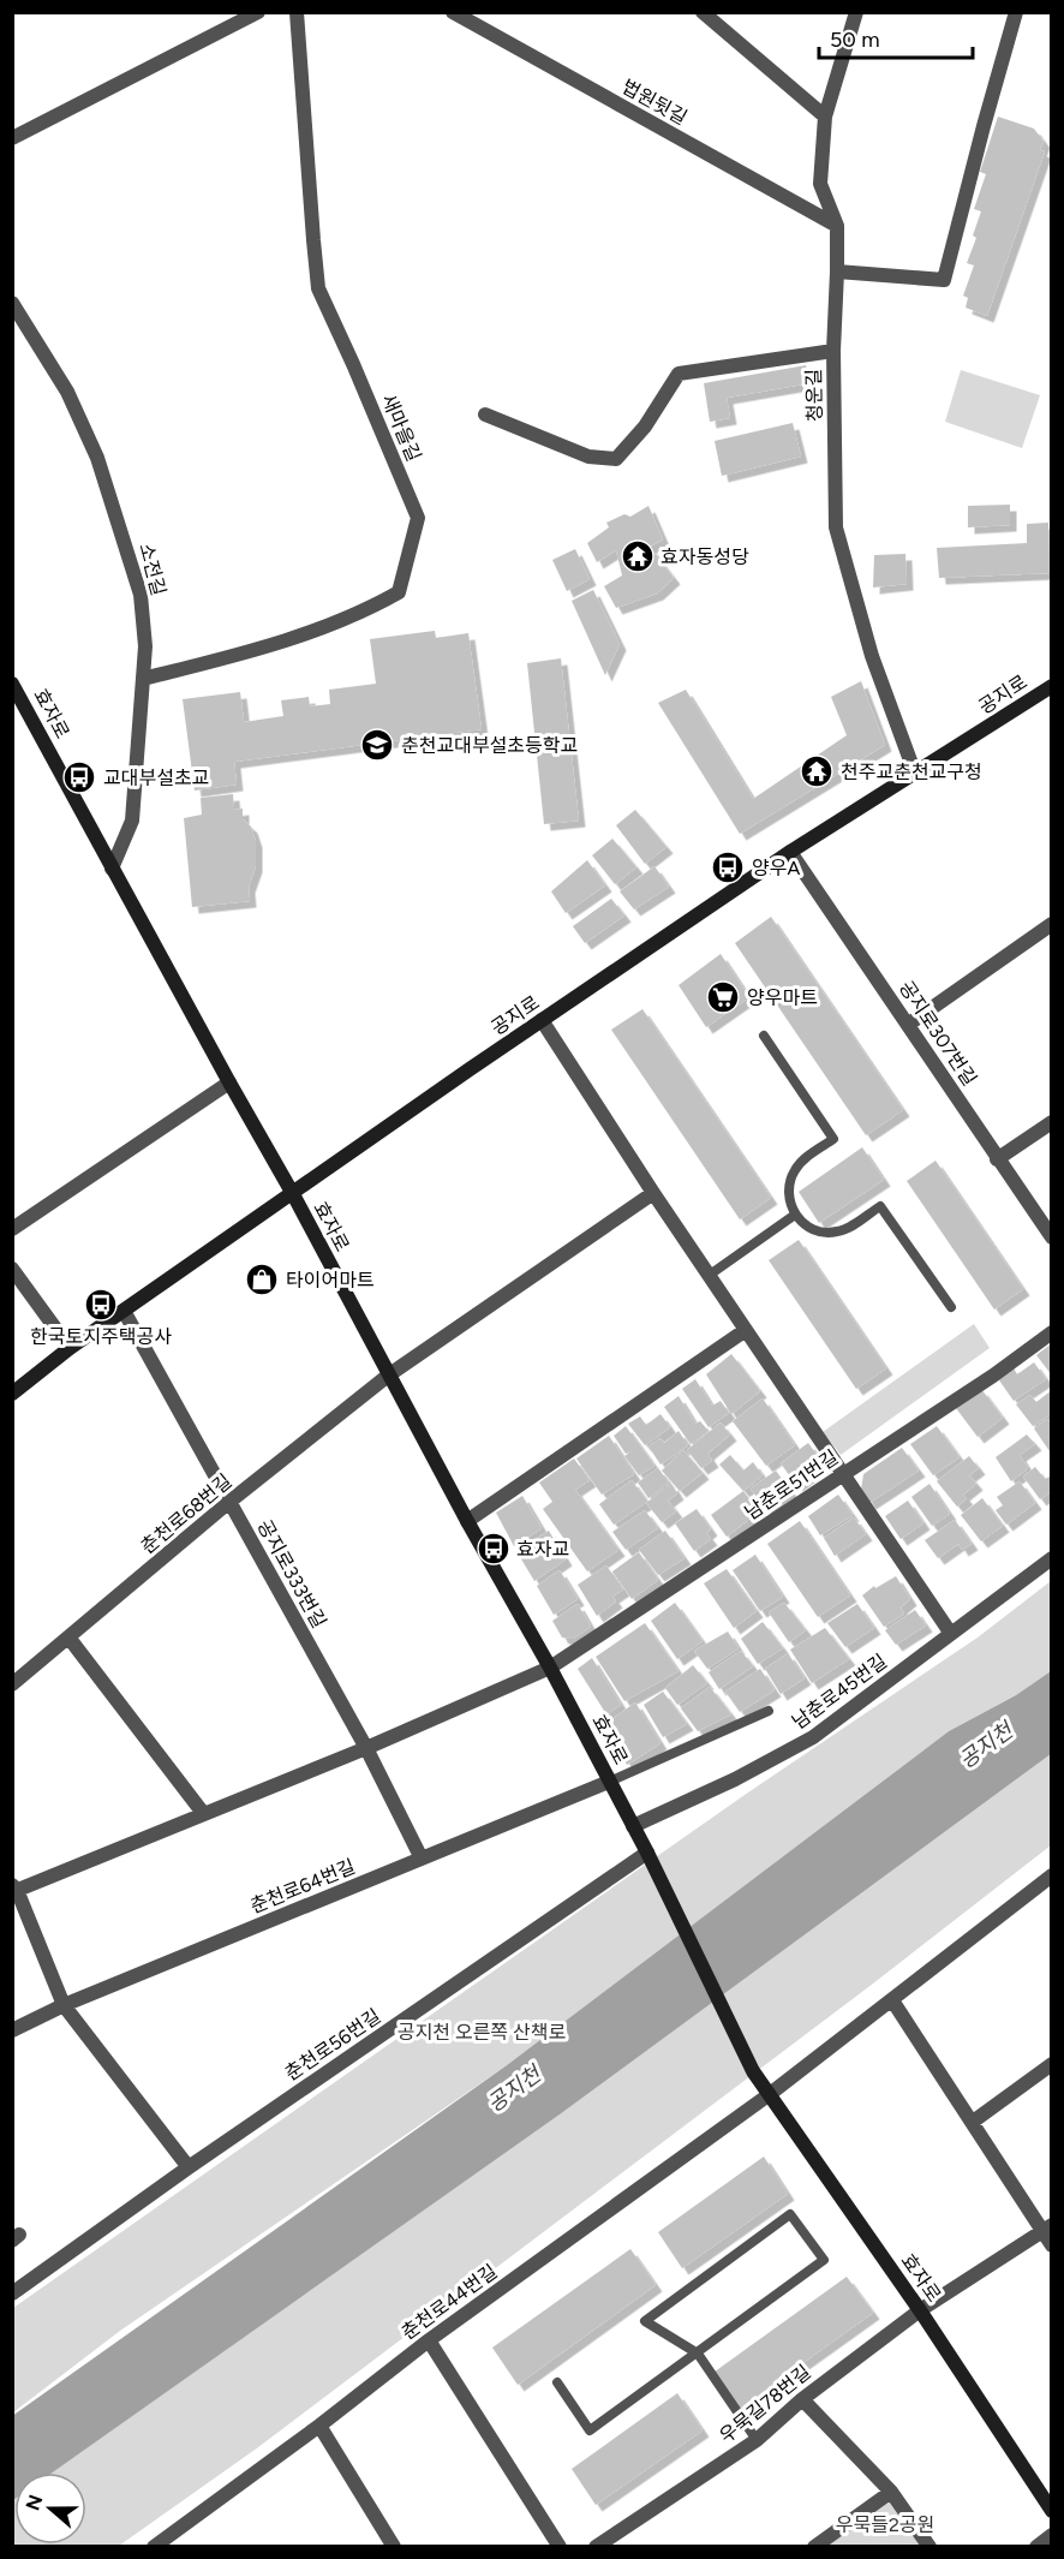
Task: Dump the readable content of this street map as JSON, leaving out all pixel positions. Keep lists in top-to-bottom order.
{
  "streets": {
    "street": [
      "법원뒷길",
      "청운길",
      "새마을길",
      "소전길",
      "공지로",
      "효자로",
      "공지로307번길",
      "남춘로51번길",
      "춘천로68번길",
      "공지로333번길",
      "남춘로45번길",
      "춘천로64번길",
      "춘천로56번길",
      "춘천로44번길",
      "우묵길78번길"
    ]
  },
  "crossings": [
    ["법원뒷길", "청운길"],
    ["청운길", "공지로"],
    ["새마을길", "소전길"],
    ["소전길", "효자로"],
    ["공지로", "효자로"],
    ["공지로", "공지로307번길"],
    ["공지로", "공지로333번길"],
    ["효자로", "남춘로51번길"],
    ["효자로", "춘천로68번길"],
    ["효자로", "남춘로45번길"],
    ["효자로", "춘천로64번길"],
    ["효자로", "춘천로56번길"],
    ["효자로", "춘천로44번길"],
    ["효자로", "우묵길78번길"],
    ["남춘로51번길", "공지로333번길"],
    ["춘천로68번길", "공지로333번길"],
    ["공지로333번길", "춘천로64번길"],
    ["남춘로45번길", "춘천로64번길"]
  ],
  "water": ["공지천"],
  "parks": ["공지천 오른쪽 산책로", "우묵들2공원"],
  "places": {
    "temple": ["효자동성당", "천주교춘천교구청"],
    "school or university": ["춘천교대부설초등학교"],
    "bus stop": [
      "교대부설초교",
      "양우A",
      "한국토지주택공사",
      "효자교"
    ],
    "supermarket": ["양우마트"],
    "shop": ["타이어마트"]
  },
  "scale_bar": "50 m",
  "north": "left"
}
